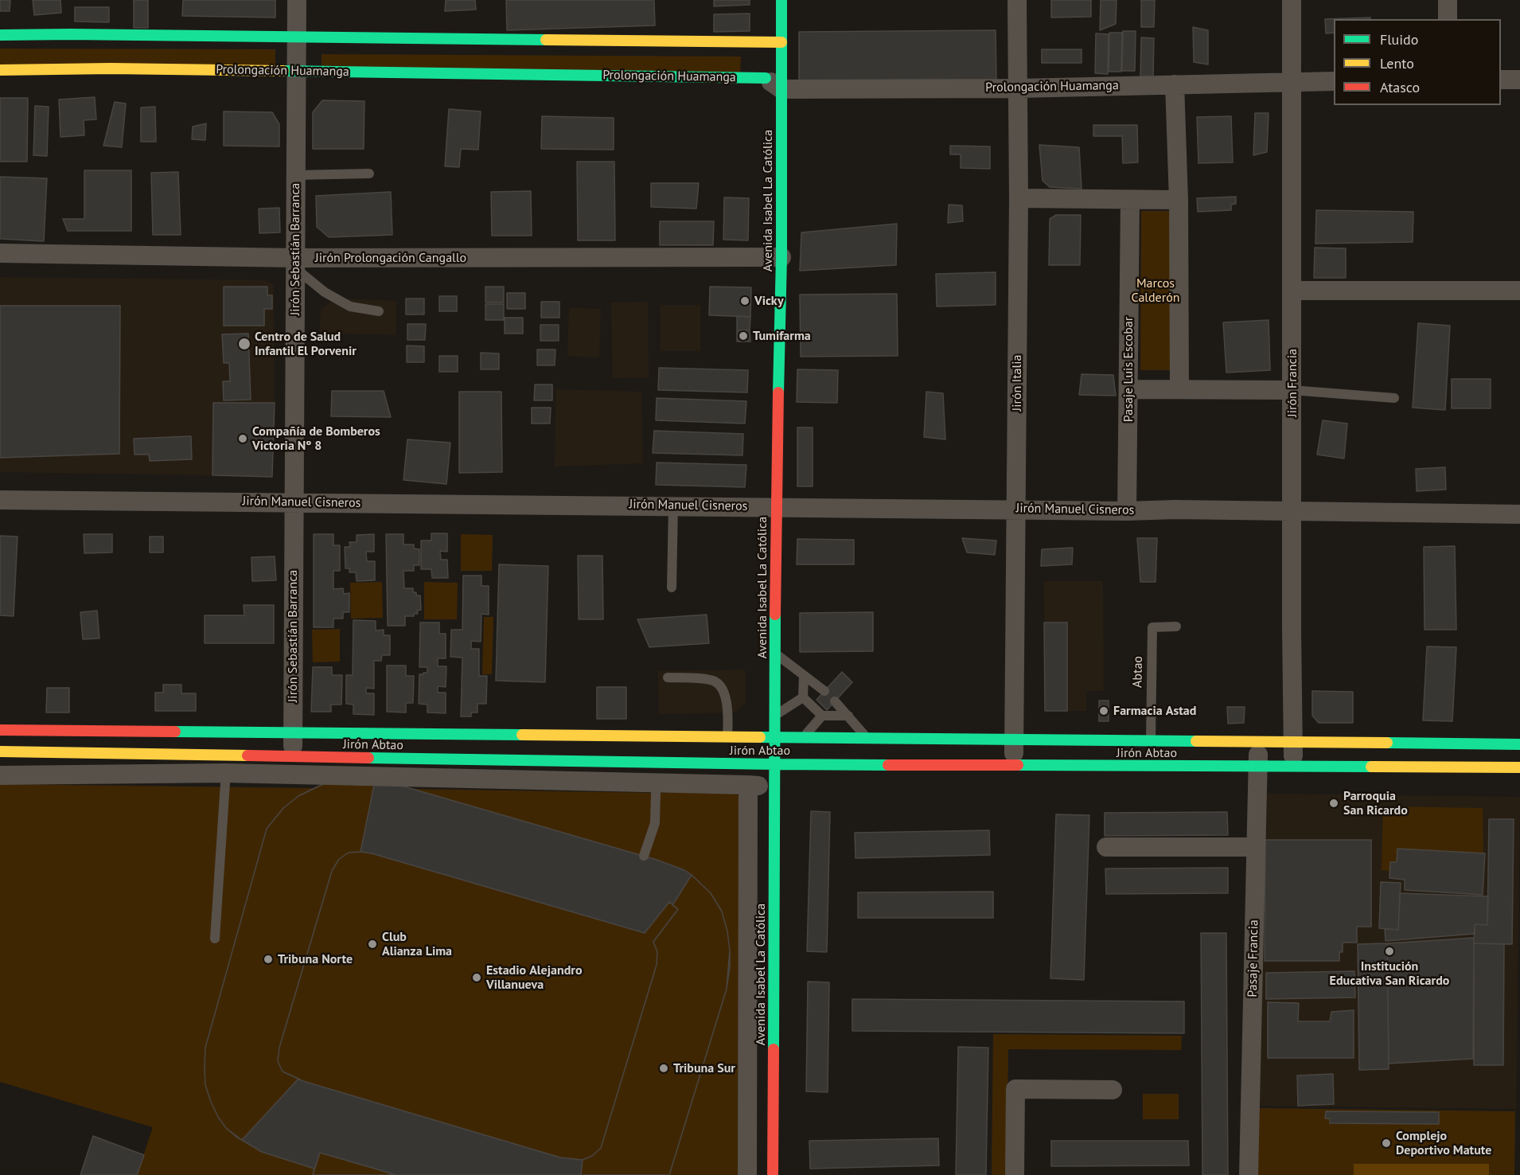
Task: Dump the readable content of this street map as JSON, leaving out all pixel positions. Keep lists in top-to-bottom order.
{
  "streets": {
    "street": [
      "Prolongación Huamanga",
      "Avenida Isabel La Católica",
      "Jirón Sebastián Barranca",
      "Jirón Prolongación Cangallo",
      "Pasaje Luis Escobar",
      "Jirón Italia",
      "Jirón Francia",
      "Jirón Manuel Cisneros",
      "Jirón Abtao",
      "Pasaje Francia"
    ],
    "lane": ["Abtao"]
  },
  "crossings": [
    ["Prolongación Huamanga", "Avenida Isabel La Católica"],
    ["Prolongación Huamanga", "Jirón Sebastián Barranca"],
    ["Prolongación Huamanga", "Jirón Italia"],
    ["Prolongación Huamanga", "Jirón Francia"],
    ["Avenida Isabel La Católica", "Jirón Prolongación Cangallo"],
    ["Avenida Isabel La Católica", "Jirón Manuel Cisneros"],
    ["Avenida Isabel La Católica", "Jirón Abtao"],
    ["Jirón Sebastián Barranca", "Jirón Prolongación Cangallo"],
    ["Jirón Sebastián Barranca", "Jirón Manuel Cisneros"],
    ["Jirón Sebastián Barranca", "Jirón Abtao"],
    ["Pasaje Luis Escobar", "Jirón Manuel Cisneros"],
    ["Jirón Italia", "Jirón Manuel Cisneros"],
    ["Jirón Italia", "Jirón Abtao"],
    ["Jirón Francia", "Jirón Manuel Cisneros"],
    ["Jirón Francia", "Jirón Abtao"],
    ["Abtao", "Jirón Abtao"],
    ["Jirón Abtao", "Pasaje Francia"]
  ],
  "parks": ["Marcos Calderón"],
  "places": [
    "Vicky",
    "Tumifarma",
    "Centro de Salud Infantil El Porvenir",
    "Compañía de Bomberos Victoria Nº 8",
    "Farmacia Astad",
    "Parroquia San Ricardo",
    "Club Alianza Lima",
    "Institución Educativa San Ricardo",
    "Tribuna Norte",
    "Estadio Alejandro Villanueva",
    "Tribuna Sur",
    "Complejo Deportivo Matute"
  ],
  "legend": ["Fluido", "Lento", "Atasco"]
}
